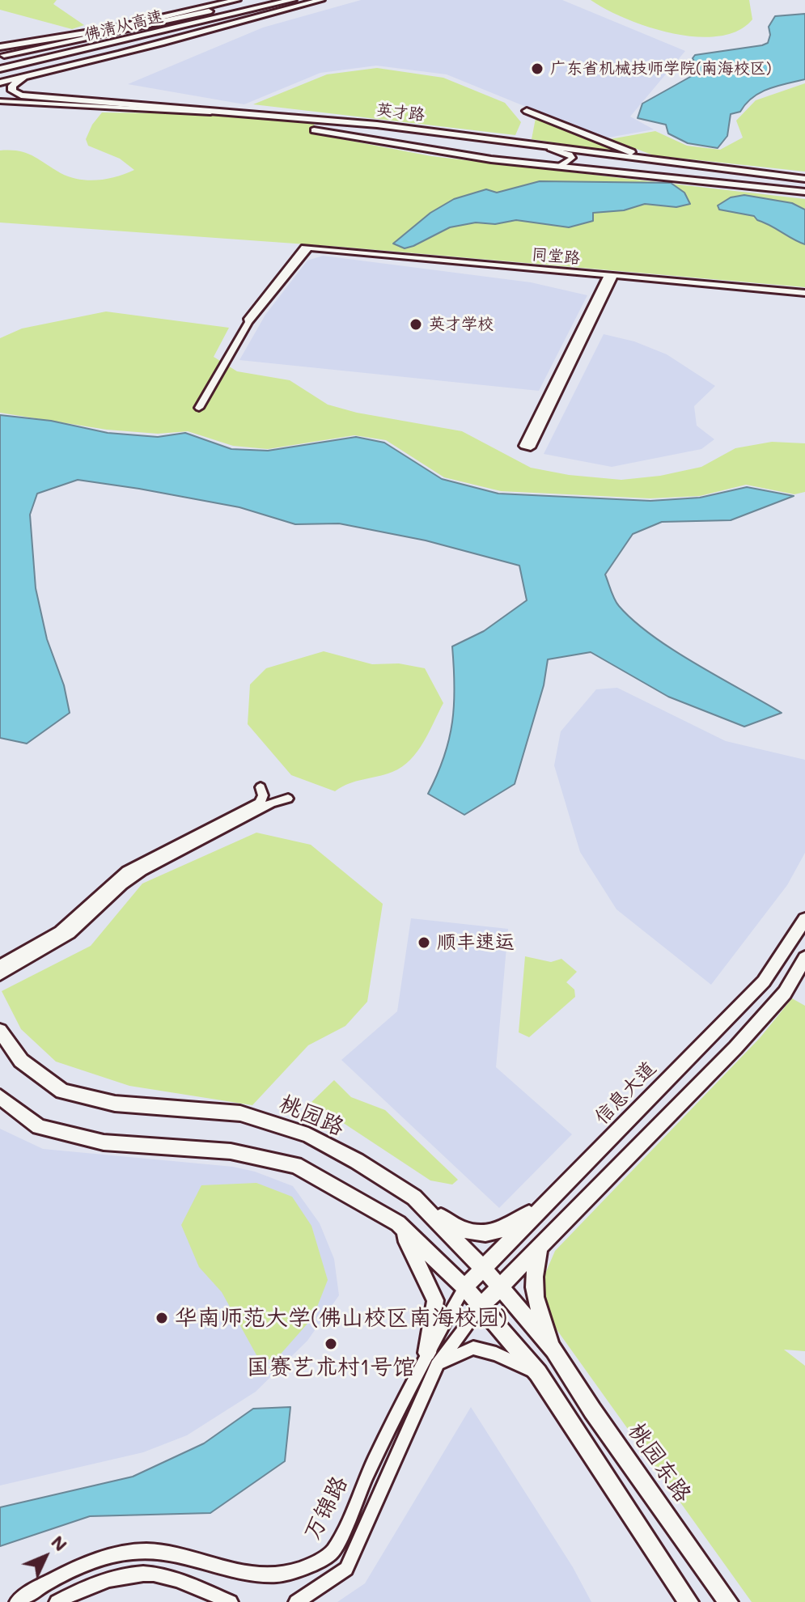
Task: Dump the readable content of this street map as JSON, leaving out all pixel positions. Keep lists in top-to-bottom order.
{
  "streets": {
    "highway": ["佛清从高速"],
    "main road": [
      "英才路",
      "信息大道",
      "桃园路",
      "桃园东路"
    ],
    "street": ["同堂路", "万锦路"]
  },
  "crossings": [
    ["信息大道", "桃园路"],
    ["信息大道", "万锦路"],
    ["桃园路", "桃园东路"]
  ],
  "places": [
    "广东省机械技师学院(南海校区)",
    "英才学校",
    "顺丰速运",
    "华南师范大学(佛山校区南海校园)",
    "国赛艺术村1号馆"
  ],
  "north": "top right"
}
